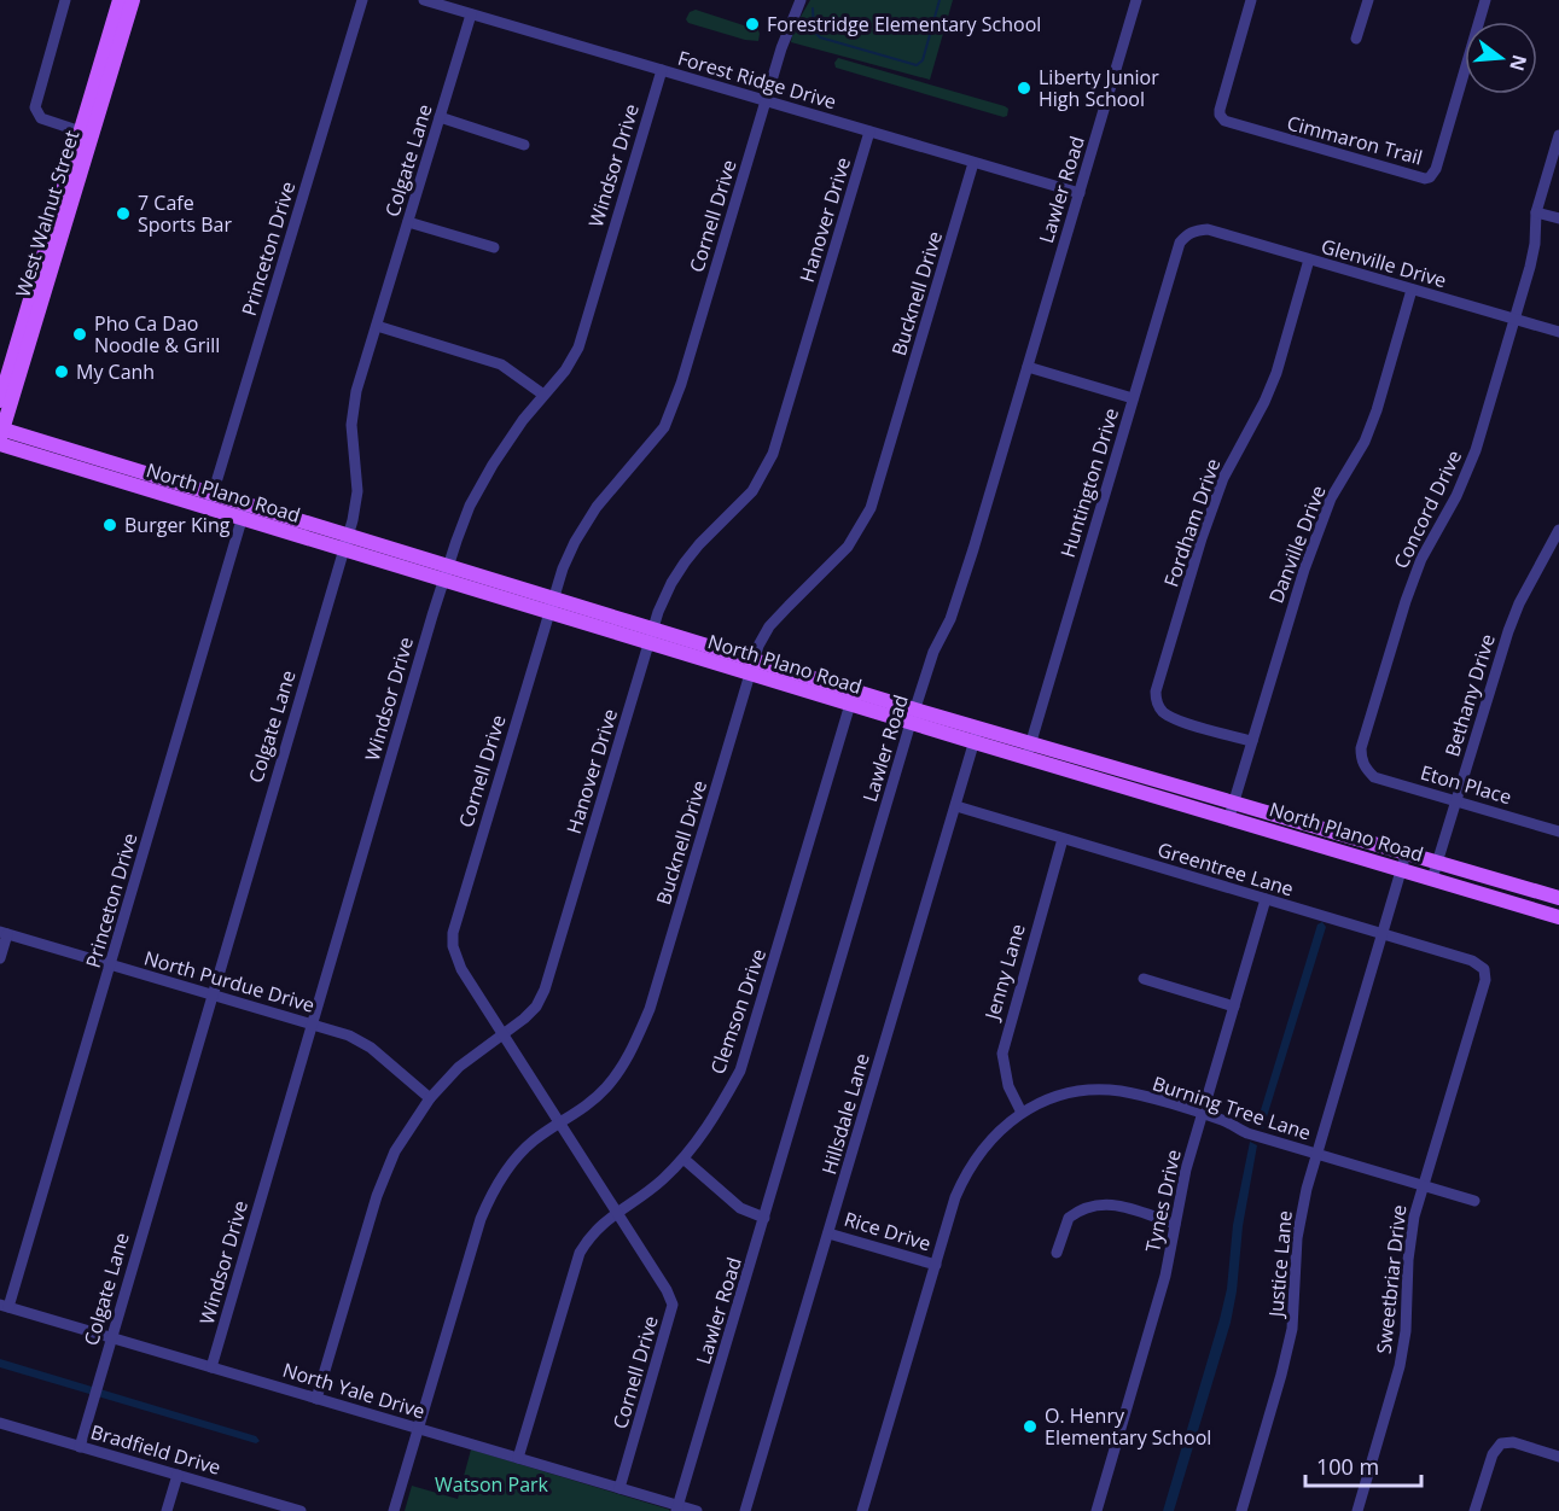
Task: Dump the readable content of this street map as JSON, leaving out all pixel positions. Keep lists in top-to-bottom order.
{
  "streets": {
    "main road": ["West Walnut Street", "North Plano Road"],
    "street": [
      "Forest Ridge Drive",
      "Cimmaron Trail",
      "Colgate Lane",
      "Windsor Drive",
      "Lawler Road",
      "Cornell Drive",
      "Hanover Drive",
      "Princeton Drive",
      "Glenville Drive",
      "Bucknell Drive",
      "Huntington Drive",
      "Concord Drive",
      "Fordham Drive",
      "Danville Drive",
      "Bethany Drive",
      "Eton Place",
      "Greentree Lane",
      "Jenny Lane",
      "North Purdue Drive",
      "Clemson Drive",
      "Burning Tree Lane",
      "Hillsdale Lane",
      "Tynes Drive",
      "Rice Drive",
      "Justice Lane",
      "Sweetbriar Drive",
      "North Yale Drive",
      "Bradfield Drive"
    ]
  },
  "crossings": [
    ["Forest Ridge Drive", "Colgate Lane"],
    ["Forest Ridge Drive", "Windsor Drive"],
    ["Forest Ridge Drive", "Lawler Road"],
    ["Forest Ridge Drive", "Cornell Drive"],
    ["Forest Ridge Drive", "Hanover Drive"],
    ["Forest Ridge Drive", "Bucknell Drive"],
    ["Colgate Lane", "North Plano Road"],
    ["Colgate Lane", "North Purdue Drive"],
    ["Colgate Lane", "North Yale Drive"],
    ["Colgate Lane", "Bradfield Drive"],
    ["Windsor Drive", "North Plano Road"],
    ["Windsor Drive", "North Purdue Drive"],
    ["Windsor Drive", "North Yale Drive"],
    ["Lawler Road", "North Plano Road"],
    ["Lawler Road", "North Yale Drive"],
    ["West Walnut Street", "North Plano Road"],
    ["Cornell Drive", "Hanover Drive"],
    ["Cornell Drive", "Bucknell Drive"],
    ["Cornell Drive", "North Plano Road"],
    ["Cornell Drive", "Clemson Drive"],
    ["Cornell Drive", "North Yale Drive"],
    ["Hanover Drive", "North Plano Road"],
    ["Hanover Drive", "North Purdue Drive"],
    ["Hanover Drive", "North Yale Drive"],
    ["Princeton Drive", "North Plano Road"],
    ["Princeton Drive", "North Purdue Drive"],
    ["Princeton Drive", "North Yale Drive"],
    ["Glenville Drive", "Huntington Drive"],
    ["Glenville Drive", "Concord Drive"],
    ["Glenville Drive", "Fordham Drive"],
    ["Glenville Drive", "Danville Drive"],
    ["Bucknell Drive", "North Plano Road"],
    ["Bucknell Drive", "North Yale Drive"],
    ["Huntington Drive", "North Plano Road"],
    ["North Plano Road", "Danville Drive"],
    ["North Plano Road", "Bethany Drive"],
    ["North Plano Road", "Clemson Drive"],
    ["North Plano Road", "Hillsdale Lane"],
    ["North Plano Road", "Justice Lane"],
    ["Concord Drive", "Eton Place"],
    ["Fordham Drive", "Danville Drive"],
    ["Bethany Drive", "Eton Place"],
    ["Greentree Lane", "Jenny Lane"],
    ["Greentree Lane", "Hillsdale Lane"],
    ["Greentree Lane", "Tynes Drive"],
    ["Greentree Lane", "Justice Lane"],
    ["Greentree Lane", "Sweetbriar Drive"],
    ["Jenny Lane", "Burning Tree Lane"],
    ["Clemson Drive", "North Yale Drive"],
    ["Burning Tree Lane", "Tynes Drive"],
    ["Burning Tree Lane", "Rice Drive"],
    ["Burning Tree Lane", "Justice Lane"],
    ["Burning Tree Lane", "Sweetbriar Drive"],
    ["Hillsdale Lane", "Rice Drive"]
  ],
  "parks": ["Watson Park"],
  "places": [
    "Forestridge Elementary School",
    "Liberty Junior High School",
    "7 Cafe Sports Bar",
    "Pho Ca Dao Noodle & Grill",
    "My Canh",
    "Burger King",
    "O. Henry Elementary School"
  ],
  "scale_bar": "100 m",
  "north": "right"
}
